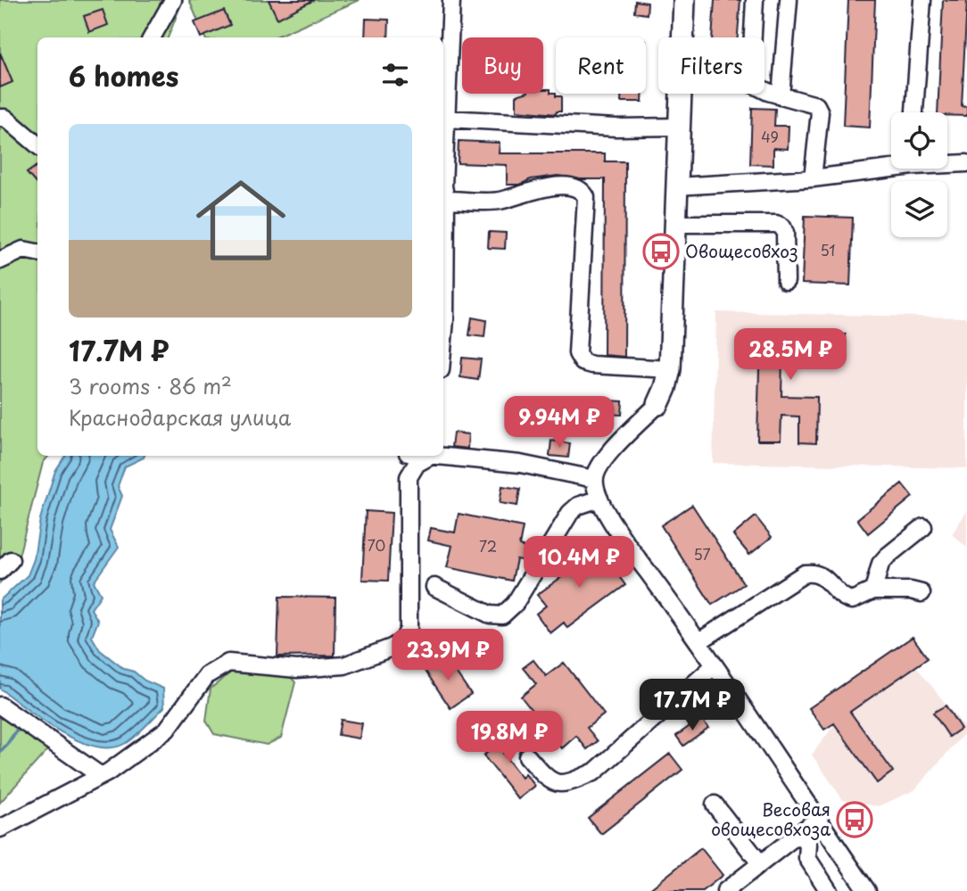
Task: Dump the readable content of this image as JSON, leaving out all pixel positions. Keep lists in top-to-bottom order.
{
  "places": {
    "bus stop": ["Овощесовхоз", "Весовая овощесовхоза"]
  },
  "house_numbers": [
    "49",
    "51",
    "70",
    "72",
    "57"
  ],
  "page": {
    "chip": ["Buy", "Rent", "Filters"],
    "heading": "6 homes",
    "list": [
      {
        "name": "17.7M ₽",
        "note": "3 rooms · 86 m² · Краснодарская улица"
      }
    ],
    "price": [
      "28.5M ₽",
      "9.94M ₽",
      "10.4M ₽",
      "23.9M ₽",
      "17.7M ₽",
      "19.8M ₽"
    ]
  }
}
